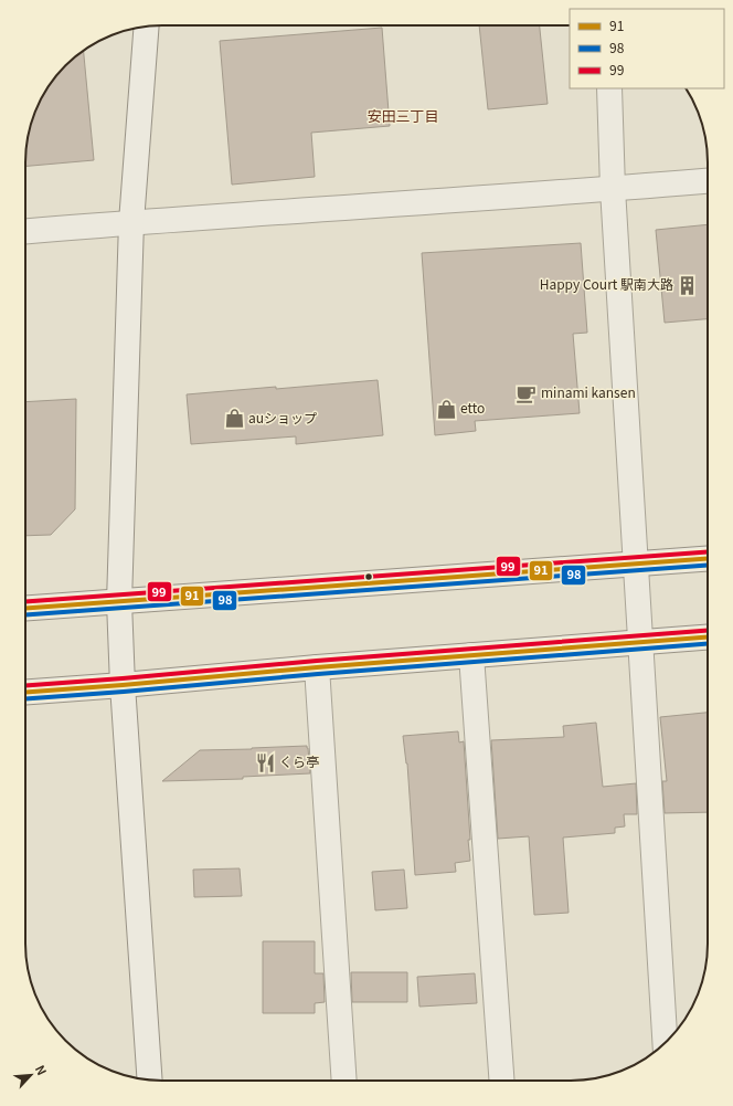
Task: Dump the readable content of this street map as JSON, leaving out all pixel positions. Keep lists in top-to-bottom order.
{
  "districts": ["安田三丁目"],
  "places": {
    "building": ["Happy Court 駅南大路"],
    "cafe": ["minami kansen"],
    "shop": ["etto", "auショップ"],
    "restaurant": ["くら亭"]
  },
  "lines": ["transit line 99", "transit line 91", "transit line 98"],
  "legend": ["91", "98", "99"],
  "north": "top right"
}
